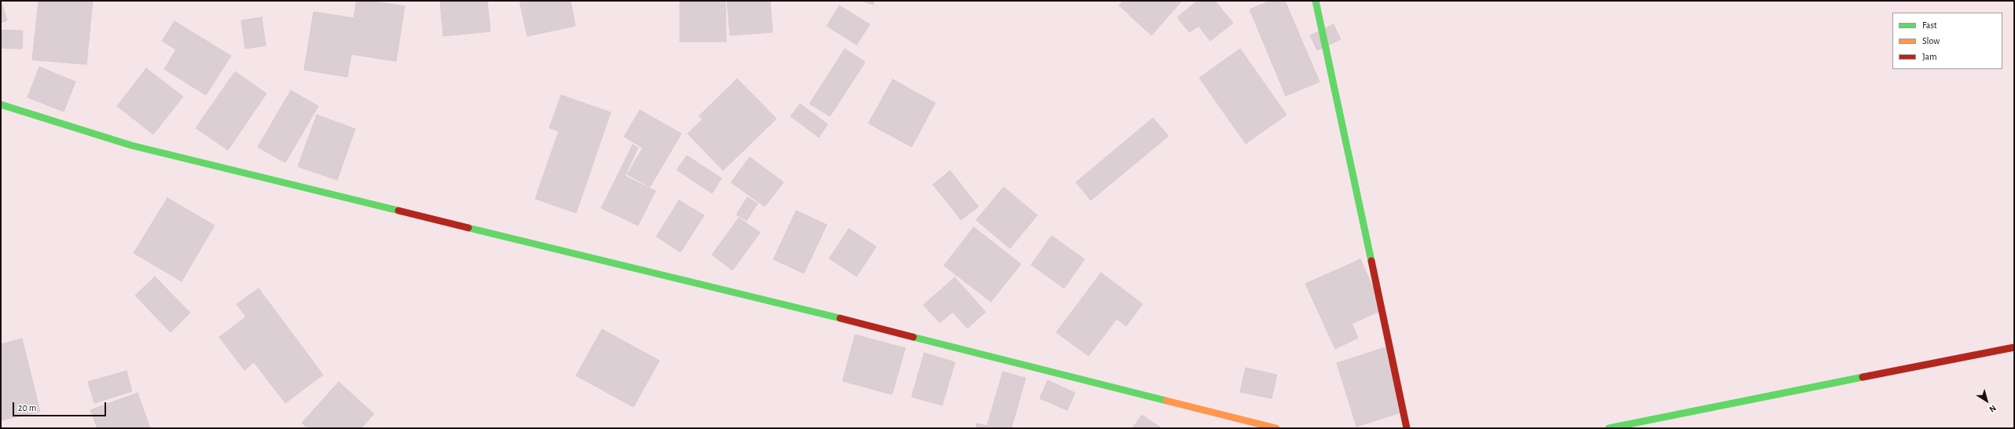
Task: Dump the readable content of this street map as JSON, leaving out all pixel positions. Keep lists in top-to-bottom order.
{
  "legend": ["Fast", "Slow", "Jam"],
  "scale_bar": "20 m",
  "north": "bottom right"
}
